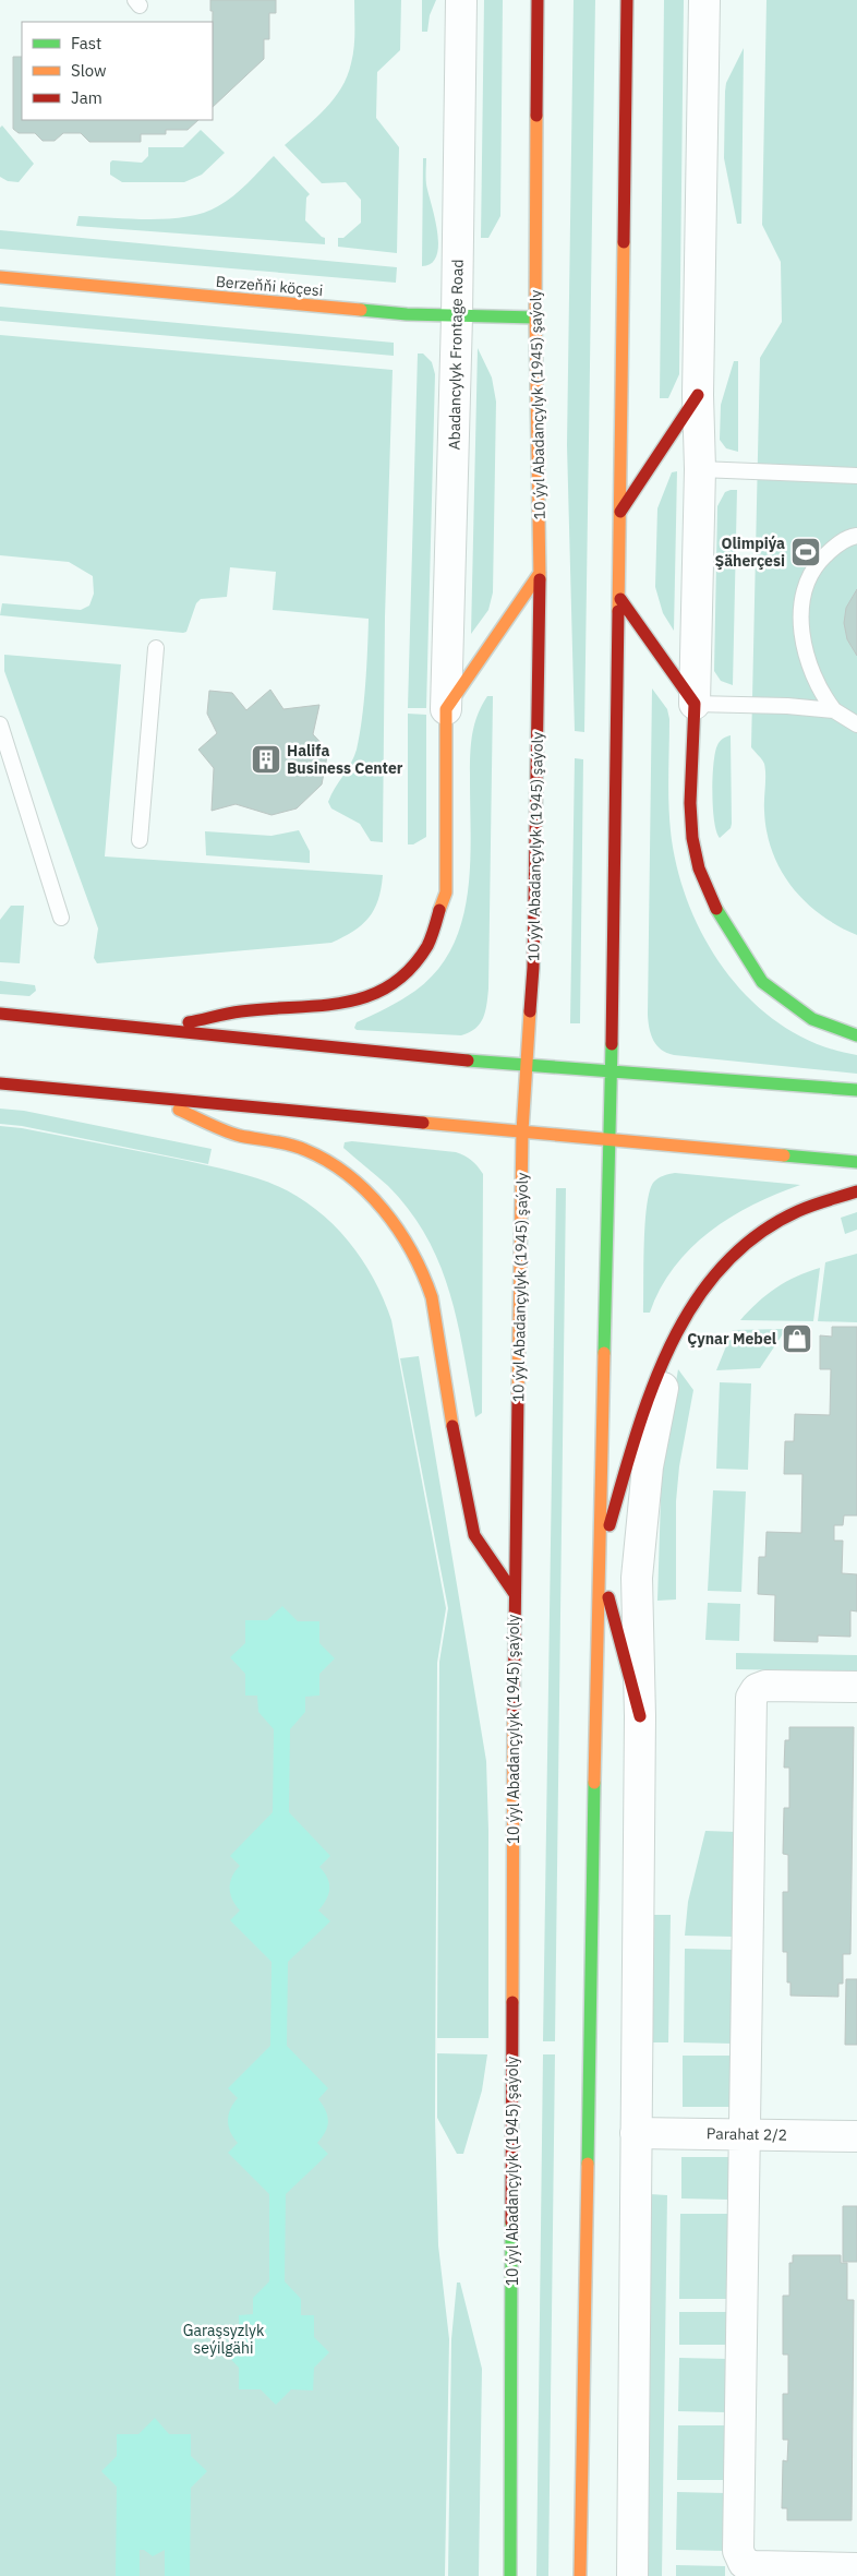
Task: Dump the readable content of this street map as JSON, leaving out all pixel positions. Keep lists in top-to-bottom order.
{
  "streets": {
    "main road": ["Berzeňňi köçesi", "10 ýyl Abadançylyk (1945) şaýoly"],
    "street": ["Abadancylyk Frontage Road", "Parahat 2/2"]
  },
  "crossings": [
    ["Berzeňňi köçesi", "Abadancylyk Frontage Road"],
    ["Berzeňňi köçesi", "10 ýyl Abadançylyk (1945) şaýoly"]
  ],
  "parks": ["Garaşsyzlyk seýilgähi"],
  "places": {
    "sports": ["Olimpiýa Şäherçesi"],
    "building": ["Halifa Business Center"],
    "shop": ["Çynar Mebel"]
  },
  "legend": ["Fast", "Slow", "Jam"]
}
